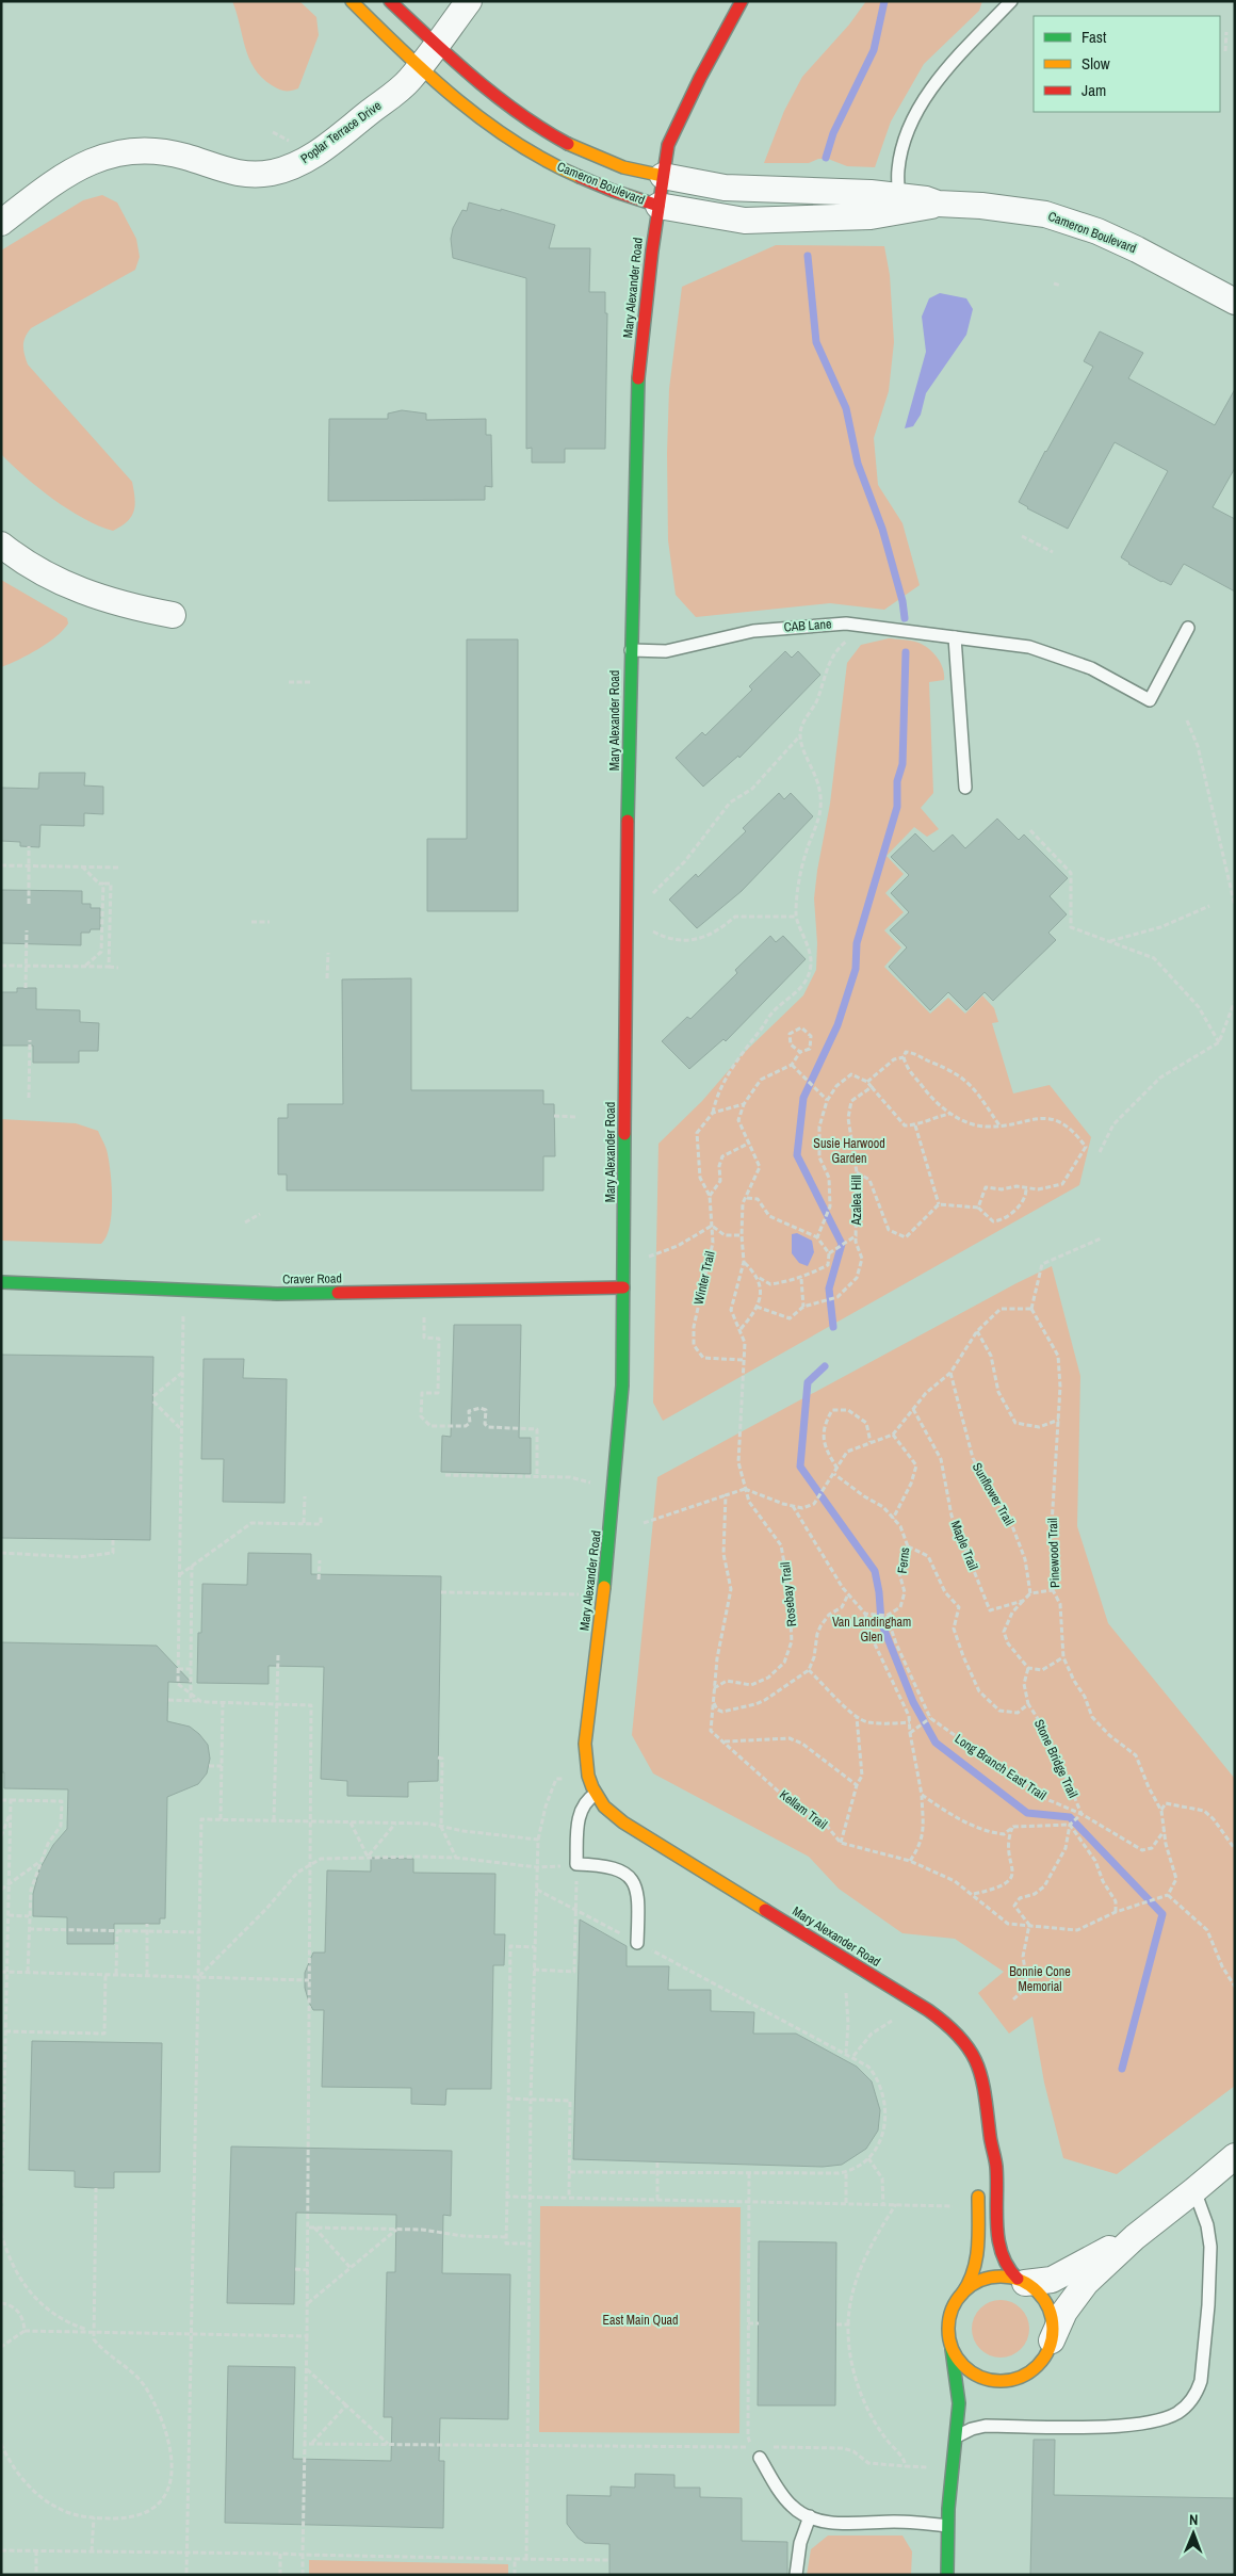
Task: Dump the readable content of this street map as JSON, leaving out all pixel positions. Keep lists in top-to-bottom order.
{
  "streets": {
    "street": [
      "Poplar Terrace Drive",
      "Cameron Boulevard",
      "Mary Alexander Road",
      "Craver Road"
    ],
    "lane": ["CAB Lane"],
    "path": [
      "Azalea Hill",
      "Winter Trail",
      "Sunflower Trail",
      "Maple Trail",
      "Pinewood Trail",
      "Ferns",
      "Rosebay Trail",
      "Stone Bridge Trail",
      "Long Branch East Trail",
      "Kellam Trail"
    ]
  },
  "crossings": [
    ["Poplar Terrace Drive", "Cameron Boulevard"],
    ["Cameron Boulevard", "Mary Alexander Road"],
    ["Mary Alexander Road", "CAB Lane"],
    ["Mary Alexander Road", "Craver Road"],
    ["Winter Trail", "Rosebay Trail"],
    ["Sunflower Trail", "Maple Trail"],
    ["Sunflower Trail", "Pinewood Trail"],
    ["Maple Trail", "Pinewood Trail"],
    ["Pinewood Trail", "Long Branch East Trail"],
    ["Ferns", "Long Branch East Trail"],
    ["Rosebay Trail", "Kellam Trail"],
    ["Stone Bridge Trail", "Long Branch East Trail"]
  ],
  "parks": [
    "Susie Harwood Garden",
    "Van Landingham Glen",
    "Bonnie Cone Memorial",
    "East Main Quad"
  ],
  "legend": ["Fast", "Slow", "Jam"],
  "north": "top"
}
